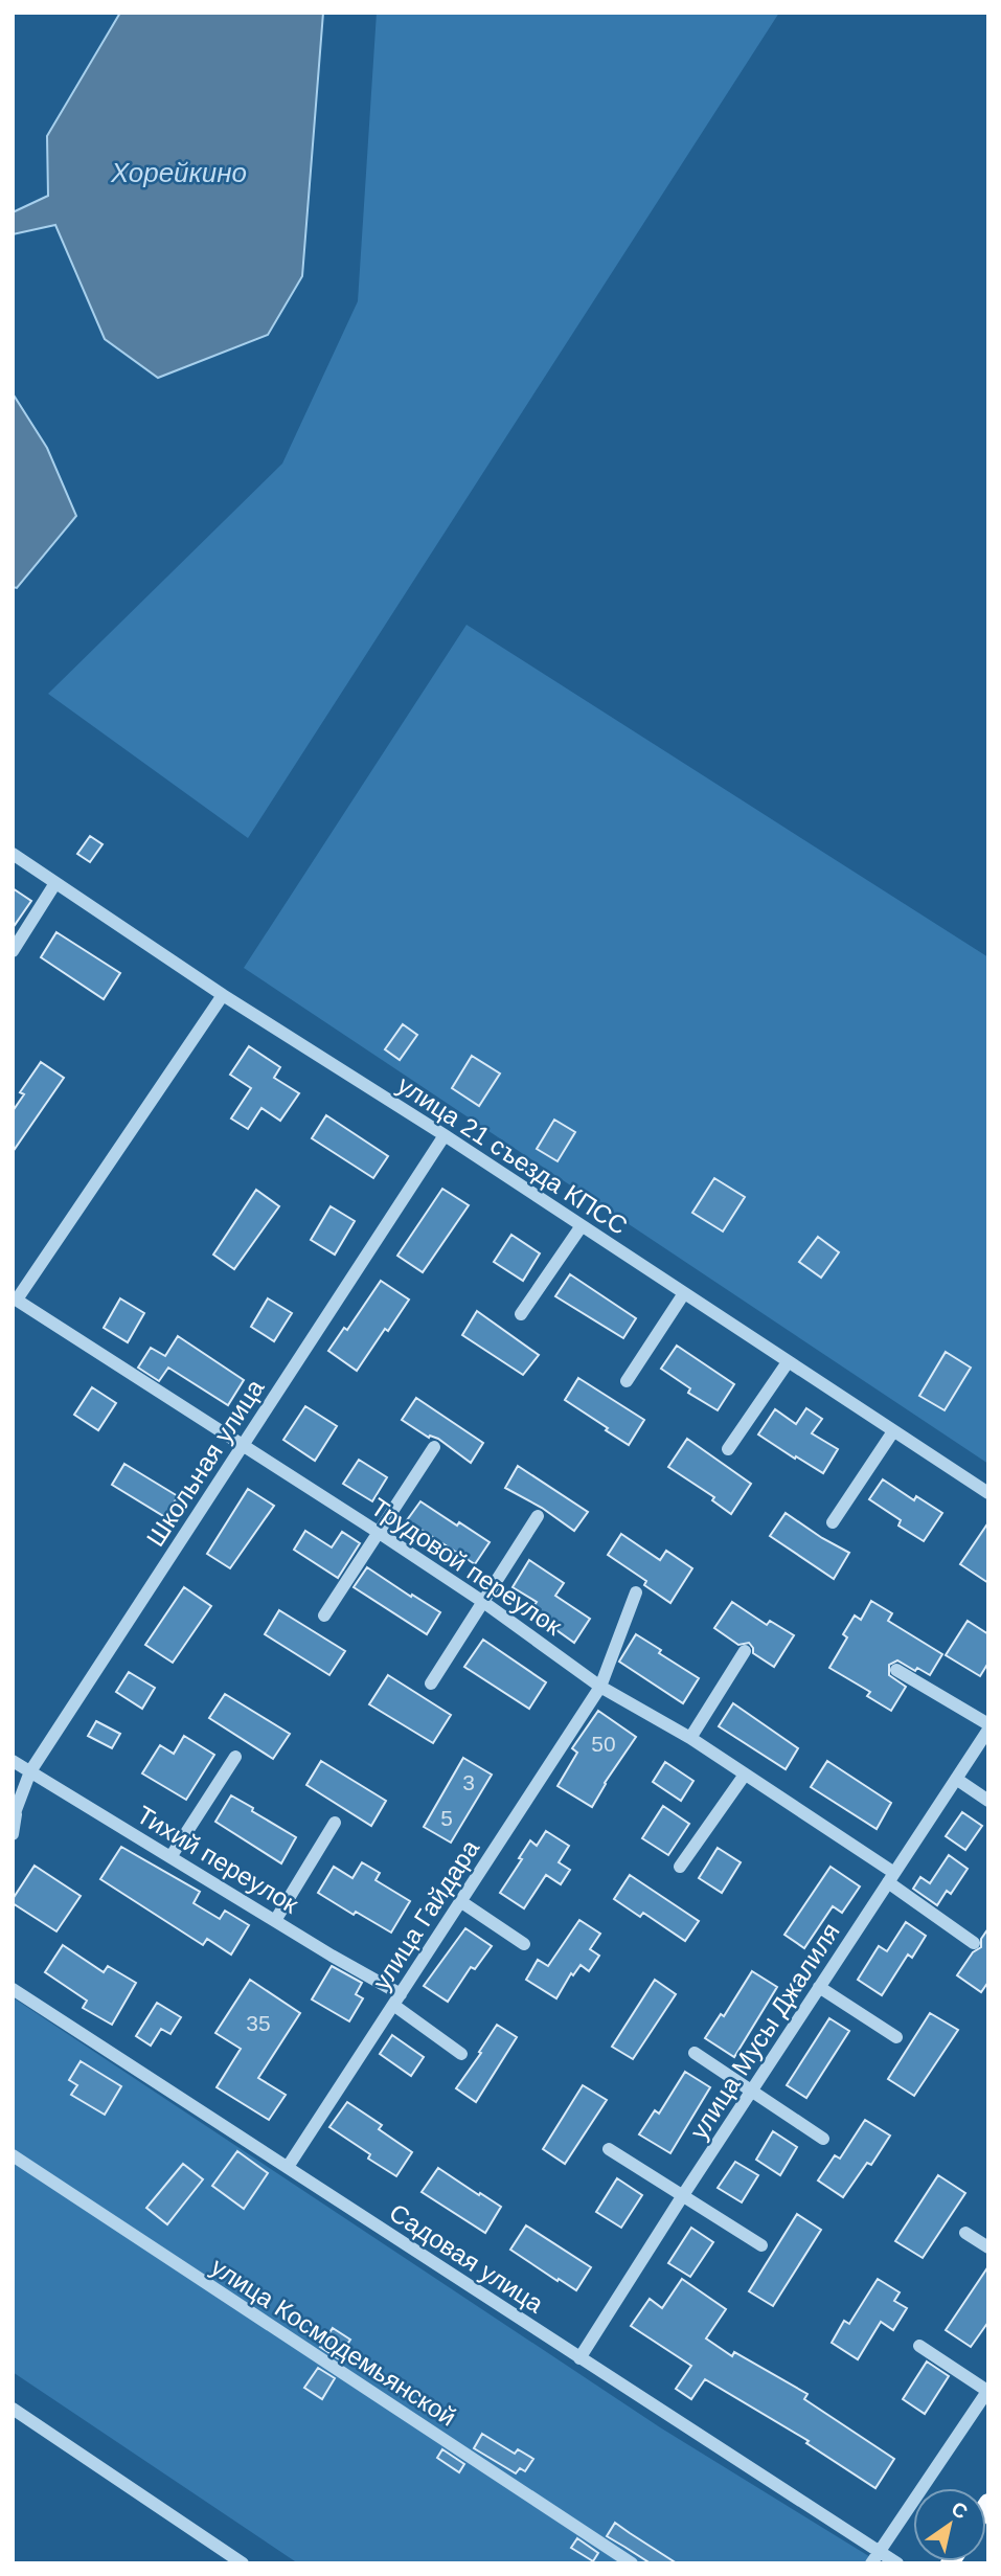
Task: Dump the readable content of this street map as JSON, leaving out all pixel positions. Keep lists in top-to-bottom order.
{
  "streets": {
    "street": [
      "улица 21 съезда КПСС",
      "Школьная улица",
      "Трудовой переулок",
      "Тихий переулок",
      "улица Гайдара",
      "улица Мусы Джалиля",
      "Садовая улица",
      "улица Космодемьянской"
    ]
  },
  "crossings": [
    ["улица 21 съезда КПСС", "Школьная улица"],
    ["Школьная улица", "Трудовой переулок"],
    ["Школьная улица", "Тихий переулок"],
    ["Трудовой переулок", "улица Гайдара"],
    ["Трудовой переулок", "улица Мусы Джалиля"],
    ["Тихий переулок", "улица Гайдара"],
    ["улица Гайдара", "Садовая улица"],
    ["улица Мусы Джалиля", "Садовая улица"]
  ],
  "water": ["Хорейкино"],
  "house_numbers": [
    "50",
    "3",
    "5",
    "35"
  ],
  "north": "top right"
}
